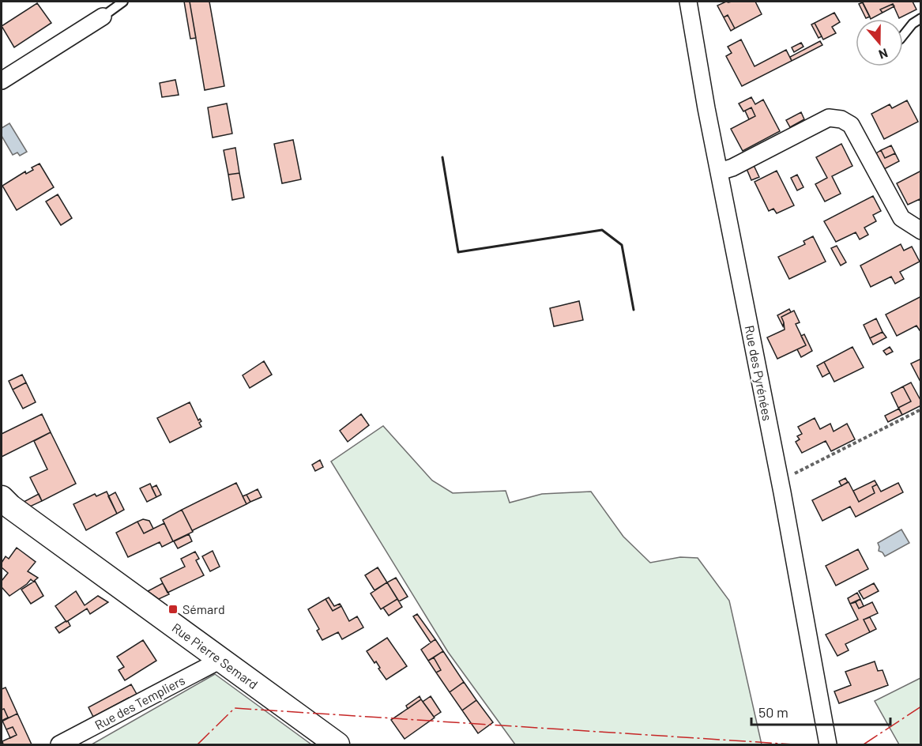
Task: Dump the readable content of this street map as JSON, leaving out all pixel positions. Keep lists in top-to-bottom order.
{
  "streets": {
    "main road": ["Rue Pierre Semard"],
    "street": ["Rue des Pyrénées", "Rue des Templiers"]
  },
  "crossings": [
    ["Rue Pierre Semard", "Rue des Templiers"]
  ],
  "places": {
    "transit": ["Sémard"]
  },
  "scale_bar": "50 m",
  "north": "bottom"
}
